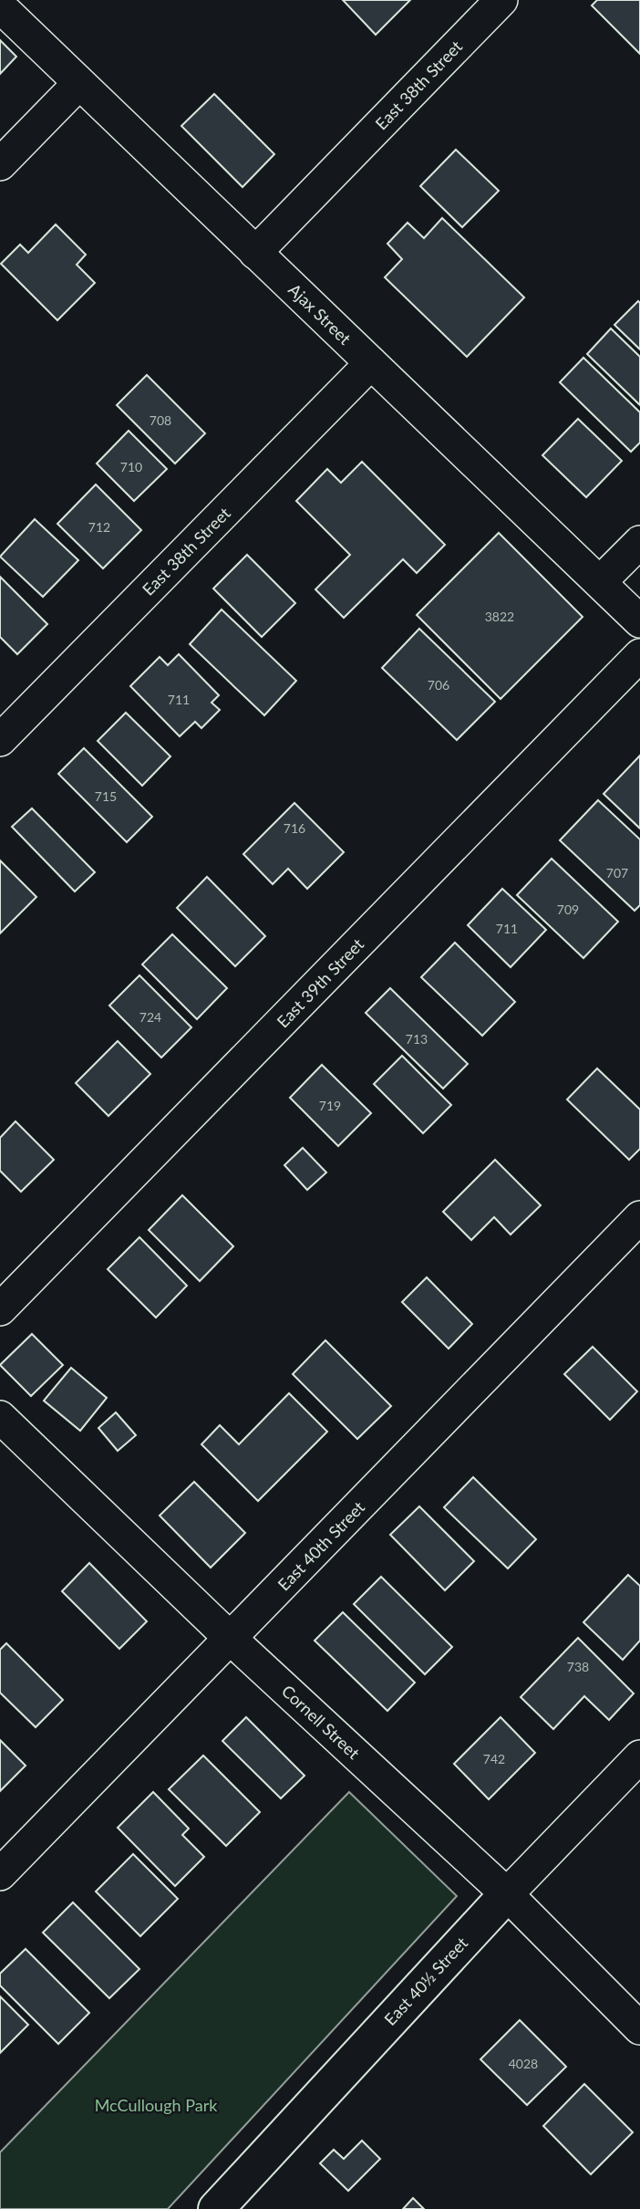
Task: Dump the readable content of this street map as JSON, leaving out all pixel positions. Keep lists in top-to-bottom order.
{
  "streets": {
    "street": [
      "East 38th Street",
      "Ajax Street",
      "East 39th Street",
      "East 40th Street",
      "Cornell Street",
      "East 40½ Street"
    ]
  },
  "crossings": [
    ["East 38th Street", "Ajax Street"],
    ["East 40th Street", "Cornell Street"],
    ["Cornell Street", "East 40½ Street"]
  ],
  "parks": ["McCullough Park"],
  "house_numbers": [
    "708",
    "710",
    "712",
    "3822",
    "706",
    "711",
    "715",
    "716",
    "707",
    "709",
    "711",
    "724",
    "713",
    "719",
    "738",
    "742",
    "4028"
  ]
}
